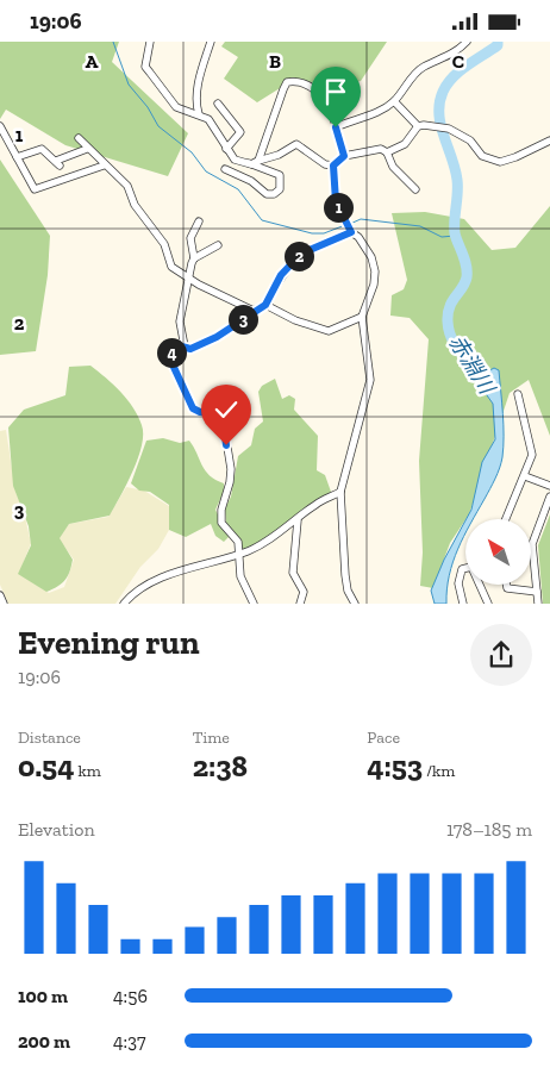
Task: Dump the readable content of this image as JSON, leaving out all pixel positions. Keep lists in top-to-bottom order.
{
  "water": ["赤淵川"],
  "north": "top left",
  "page": {
    "status": "19:06",
    "pins": [
      "1",
      "2",
      "3",
      "4"
    ],
    "heading": ["Evening run", "19:06"],
    "stats": [
      ["Distance", "0.54 km"],
      ["Time", "2:38"],
      ["Pace", "4:53 /km"]
    ],
    "chart": ["Elevation", "178–185 m"],
    "list": [
      {
        "name": "100 m",
        "note": "4:56"
      },
      {
        "name": "200 m",
        "note": "4:37"
      }
    ]
  },
  "grid": {
    "columns": ["A", "B", "C"],
    "rows": ["1", "2", "3"]
  }
}
